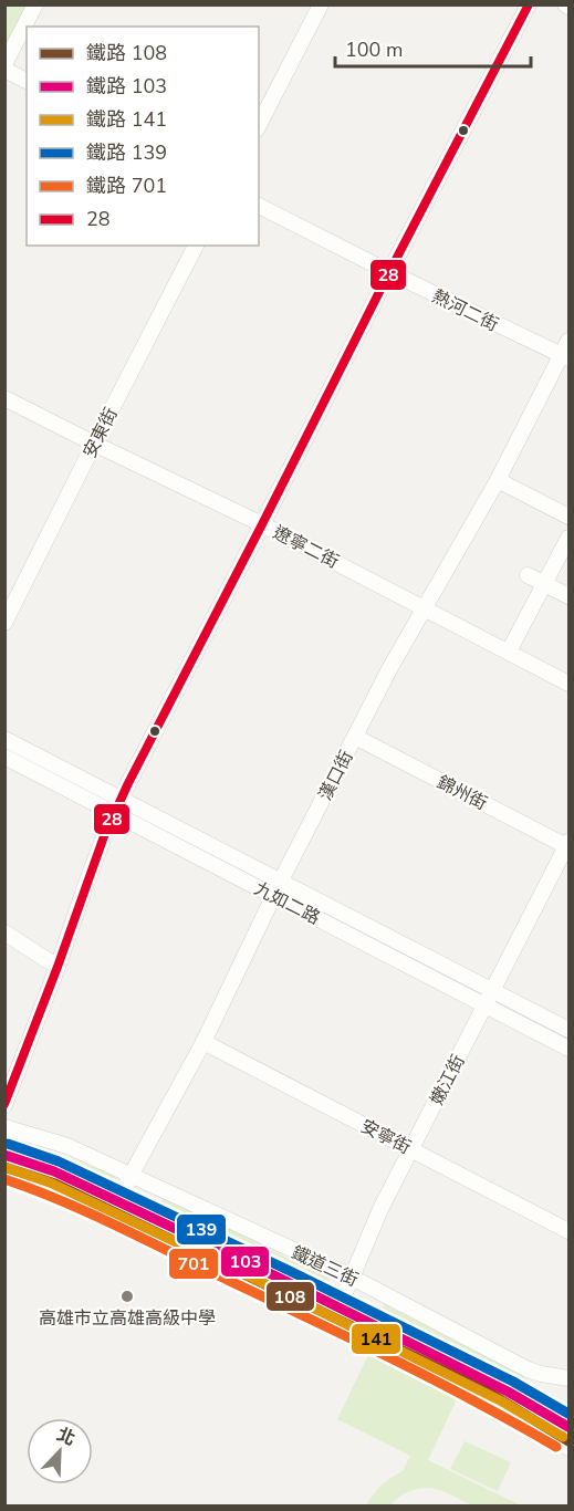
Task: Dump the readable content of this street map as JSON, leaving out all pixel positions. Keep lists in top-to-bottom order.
{
  "streets": {
    "street": [
      "熱河二街",
      "安東街",
      "遼寧二街",
      "漢口街",
      "錦州街",
      "九如二路",
      "嫩江街",
      "安寧街",
      "鐵道三街"
    ]
  },
  "crossings": [
    ["熱河二街", "漢口街"],
    ["安東街", "遼寧二街"],
    ["遼寧二街", "漢口街"],
    ["漢口街", "錦州街"],
    ["漢口街", "九如二路"],
    ["漢口街", "安寧街"],
    ["漢口街", "鐵道三街"],
    ["錦州街", "嫩江街"],
    ["九如二路", "嫩江街"],
    ["嫩江街", "安寧街"],
    ["嫩江街", "鐵道三街"]
  ],
  "places": ["高雄市立高雄高級中學"],
  "lines": [
    "transit line 28",
    "rail line 139",
    "rail line 103",
    "rail line 108",
    "rail line 141",
    "rail line 701"
  ],
  "legend": [
    "鐵路 108",
    "鐵路 103",
    "鐵路 141",
    "鐵路 139",
    "鐵路 701",
    "28"
  ],
  "scale_bar": "100 m",
  "north": "top right"
}
